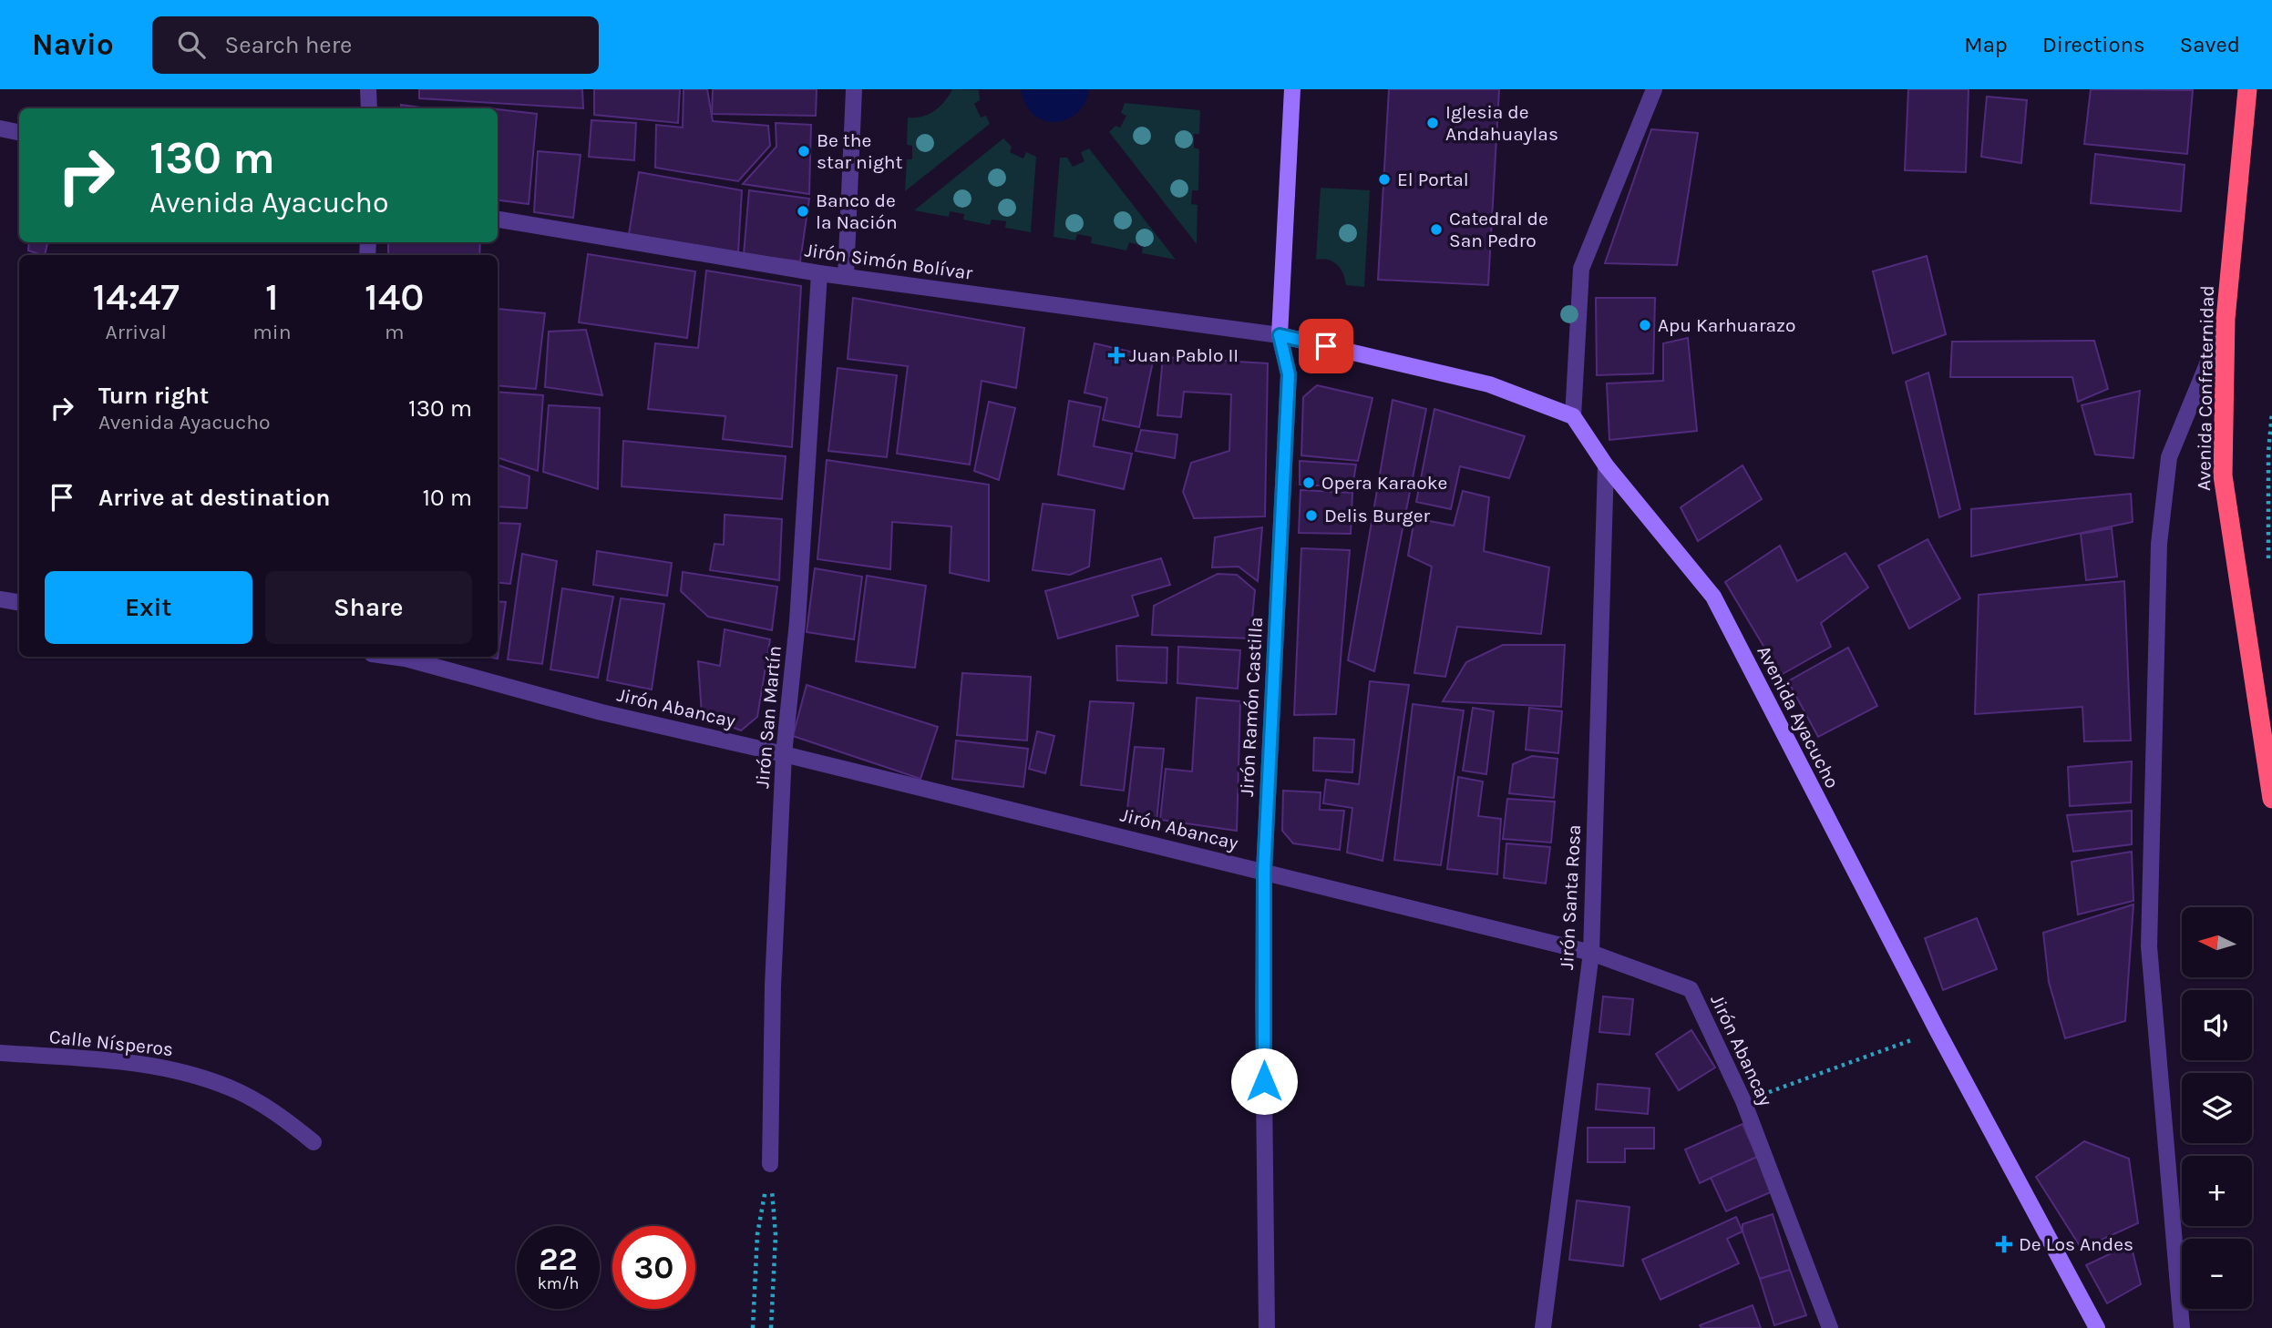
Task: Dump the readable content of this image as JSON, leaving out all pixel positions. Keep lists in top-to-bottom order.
{
  "streets": {
    "highway": ["Avenida Confraternidad"],
    "street": [
      "Jirón Simón Bolívar",
      "Jirón Ramón Castilla",
      "Jirón Abancay",
      "Jirón San Martín",
      "Avenida Ayacucho",
      "Jirón Santa Rosa",
      "Calle Nísperos"
    ]
  },
  "crossings": [
    ["Jirón Simón Bolívar", "Jirón Ramón Castilla"],
    ["Jirón Simón Bolívar", "Jirón San Martín"],
    ["Jirón Ramón Castilla", "Jirón Abancay"],
    ["Jirón Abancay", "Jirón San Martín"],
    ["Jirón Abancay", "Jirón Santa Rosa"],
    ["Avenida Ayacucho", "Jirón Santa Rosa"]
  ],
  "places": {
    "other": [
      "Iglesia de Andahuaylas",
      "Be the star night",
      "El Portal",
      "Banco de la Nación",
      "Catedral de San Pedro",
      "Apu Karhuarazo",
      "Opera Karaoke",
      "Delis Burger"
    ],
    "health": ["Juan Pablo II", "De Los Andes"]
  },
  "north": "left",
  "page": {
    "header": "Navio",
    "search": "Search here",
    "nav": ["Map", "Directions", "Saved"],
    "turn": ["130 m", "Avenida Ayacucho"],
    "eta": [
      "14:47",
      "Arrival",
      "1",
      "min",
      "140",
      "m"
    ],
    "list": [
      {
        "name": "Turn right",
        "note": "Avenida Ayacucho",
        "value": "130 m"
      },
      {
        "name": "Arrive at destination",
        "value": "10 m"
      }
    ],
    "buttons": ["Exit", "Share"],
    "map_buttons": ["+", "−"],
    "speed": "22 km/h",
    "limit": "30"
  }
}
